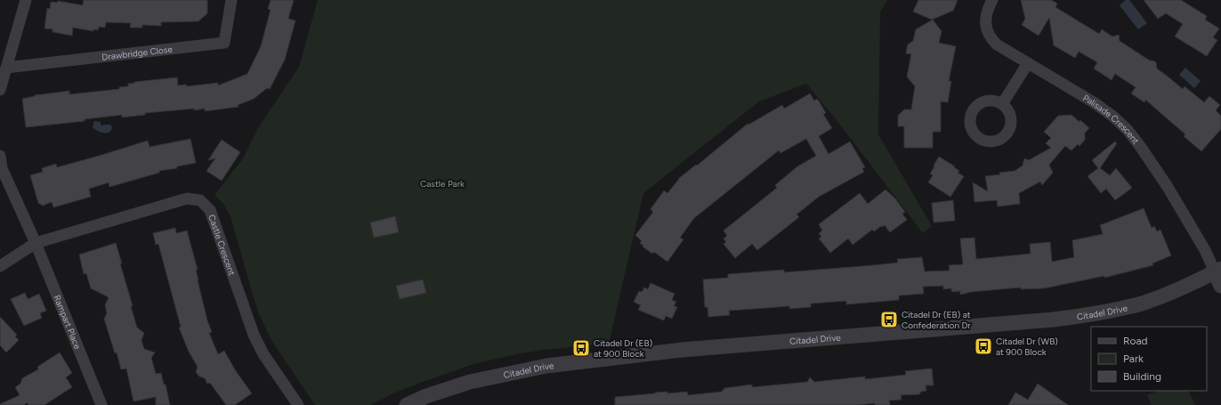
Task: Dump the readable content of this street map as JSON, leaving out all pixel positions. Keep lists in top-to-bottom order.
{
  "streets": {
    "street": [
      "Drawbridge Close",
      "Palisade Crescent",
      "Castle Crescent",
      "Citadel Drive",
      "Rampart Place"
    ]
  },
  "crossings": [
    ["Palisade Crescent", "Citadel Drive"],
    ["Castle Crescent", "Rampart Place"]
  ],
  "parks": ["Castle Park"],
  "places": {
    "bus stop": ["Citadel Dr (EB) at Confederation Dr", "Citadel Dr (WB) at 900 Block", "Citadel Dr (EB) at 900 Block"]
  },
  "legend": ["Road", "Park", "Building"]
}
